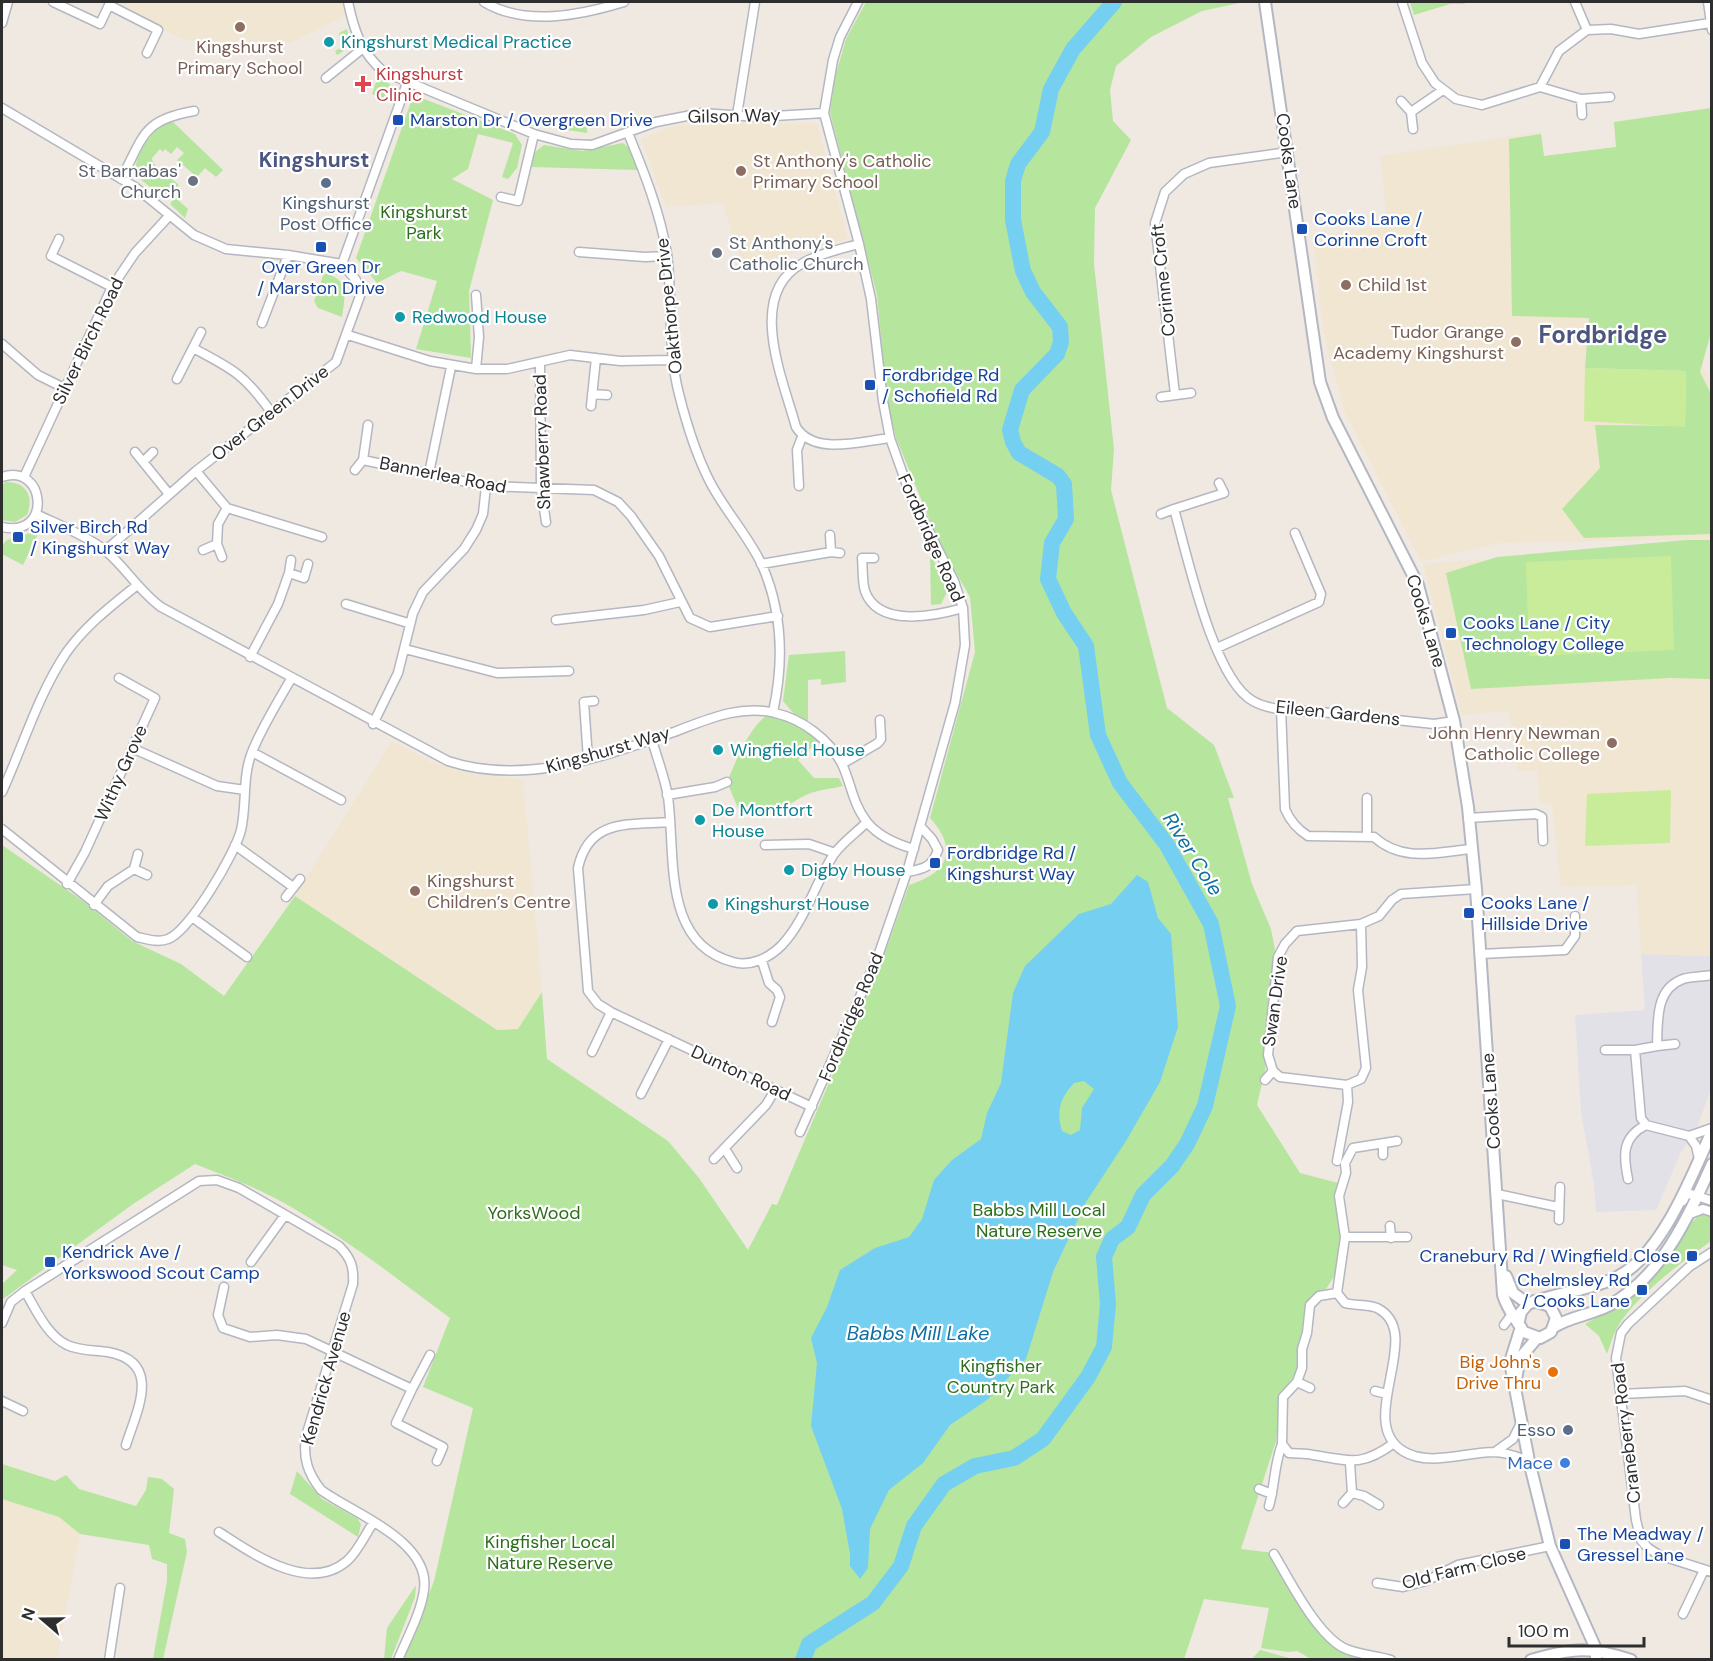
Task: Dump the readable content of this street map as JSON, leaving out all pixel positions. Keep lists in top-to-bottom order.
{
  "streets": {
    "street": [
      "Gilson Way",
      "Cooks Lane",
      "Corinne Croft",
      "Oakthorpe Drive",
      "Silver Birch Road",
      "Over Green Drive",
      "Shawberry Road",
      "Bannerlea Road",
      "Fordbridge Road",
      "Eileen Gardens",
      "Kingshurst Way",
      "Withy Grove",
      "Swan Drive",
      "Dunton Road",
      "Kendrick Avenue",
      "Craneberry Road",
      "Old Farm Close"
    ]
  },
  "crossings": [
    ["Gilson Way", "Oakthorpe Drive"],
    ["Gilson Way", "Fordbridge Road"],
    ["Cooks Lane", "Corinne Croft"],
    ["Cooks Lane", "Eileen Gardens"],
    ["Cooks Lane", "Swan Drive"],
    ["Oakthorpe Drive", "Bannerlea Road"],
    ["Oakthorpe Drive", "Kingshurst Way"],
    ["Over Green Drive", "Kingshurst Way"],
    ["Shawberry Road", "Bannerlea Road"],
    ["Fordbridge Road", "Kingshurst Way"],
    ["Fordbridge Road", "Dunton Road"]
  ],
  "districts": ["Kingshurst", "Fordbridge"],
  "water": ["River Cole", "Babbs Mill Lake"],
  "parks": [
    "Kingshurst Park",
    "Babbs Mill Local Nature Reserve",
    "YorksWood",
    "Kingfisher Country Park",
    "Kingfisher Local Nature Reserve"
  ],
  "places": {
    "other": [
      "Kingshurst Primary School",
      "Kingshurst Medical Practice",
      "St Anthony's Catholic Primary School",
      "St Barnabas' Church",
      "Kingshurst Post Office",
      "St Anthony's Catholic Church",
      "Child 1st",
      "Redwood House",
      "Tudor Grange Academy Kingshurst",
      "John Henry Newman Catholic College",
      "Wingfield House",
      "De Montfort House",
      "Digby House",
      "Kingshurst Children’s Centre",
      "Kingshurst House",
      "Big John's Drive Thru",
      "Esso",
      "Mace"
    ],
    "health": ["Kingshurst Clinic"],
    "transit": [
      "Marston Dr / Overgreen Drive",
      "Cooks Lane / Corinne Croft",
      "Over Green Dr / Marston Drive",
      "Fordbridge Rd / Schofield Rd",
      "Silver Birch Rd / Kingshurst Way",
      "Cooks Lane / City Technology College",
      "Fordbridge Rd / Kingshurst Way",
      "Cooks Lane / Hillside Drive",
      "Cranebury Rd / Wingfield Close",
      "Kendrick Ave / Yorkswood Scout Camp",
      "Chelmsley Rd / Cooks Lane",
      "The Meadway / Gressel Lane"
    ]
  },
  "scale_bar": "100 m",
  "north": "left"
}
